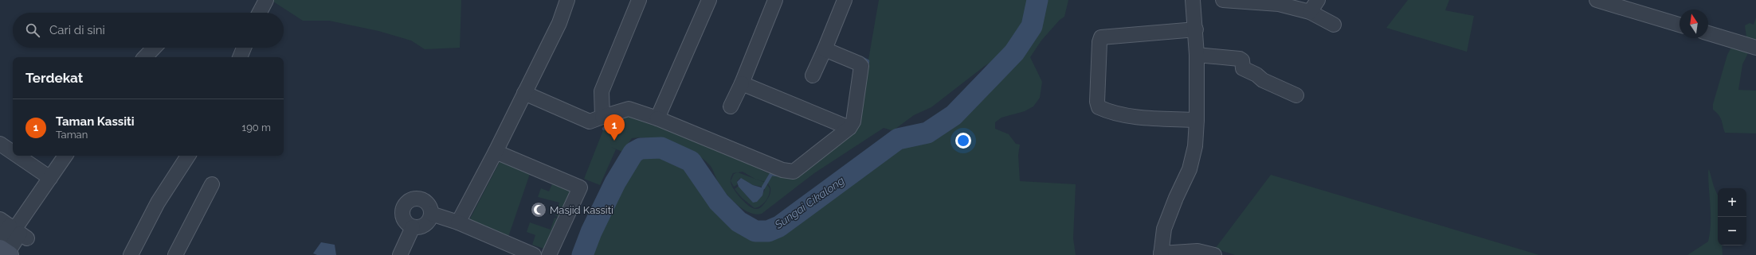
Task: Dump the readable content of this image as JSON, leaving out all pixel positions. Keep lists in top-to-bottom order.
{
  "water": ["Sungai Cikalong"],
  "places": {
    "mosque": ["Masjid Kassiti"]
  },
  "north": "top",
  "page": {
    "search": "Cari di sini",
    "heading": "Terdekat",
    "list": [
      {
        "mark": "1",
        "name": "Taman Kassiti",
        "note": "Taman",
        "value": "190 m"
      }
    ],
    "pins": "1",
    "map_buttons": ["+", "−"]
  }
}
